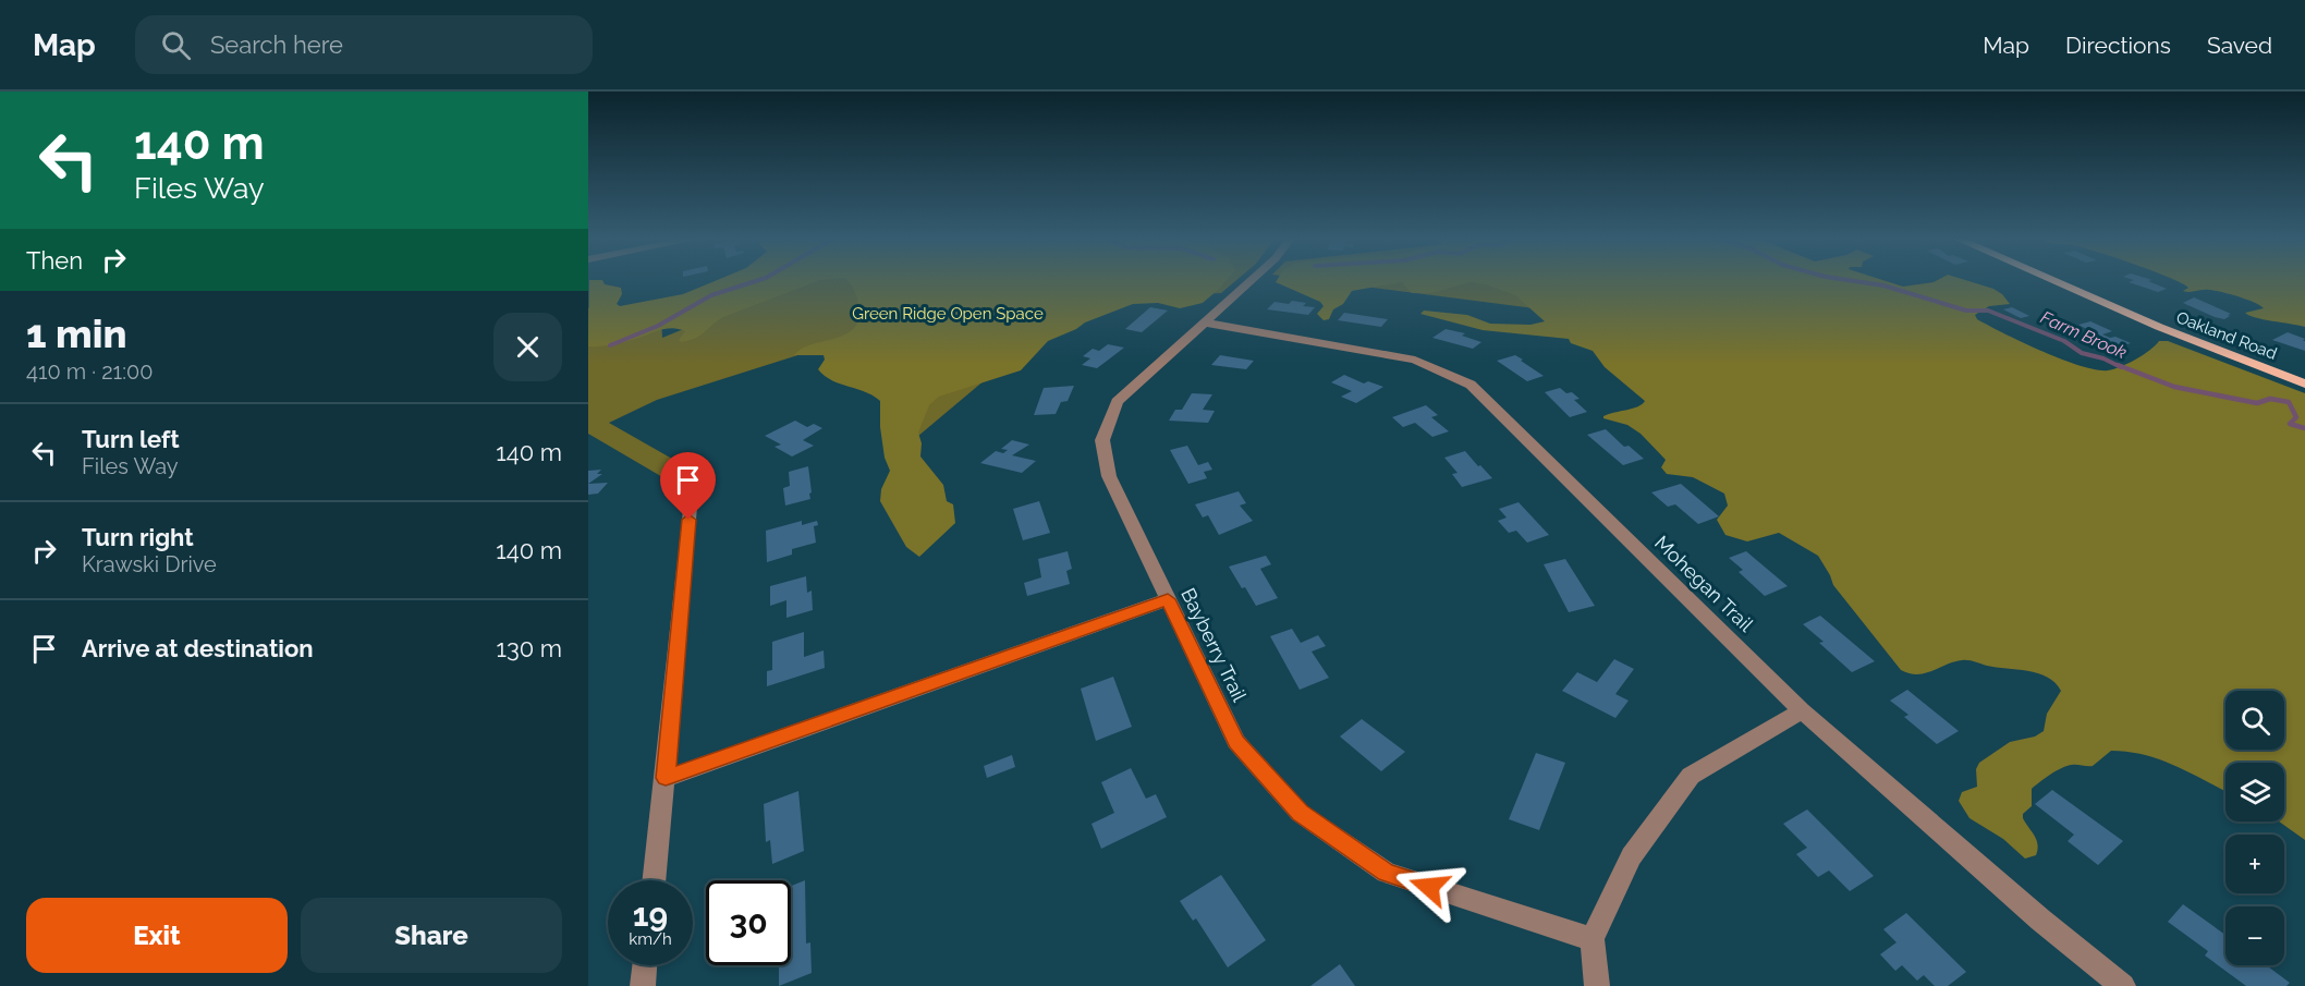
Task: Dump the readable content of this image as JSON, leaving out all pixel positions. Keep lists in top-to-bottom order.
{
  "streets": {
    "main road": ["Oakland Road"],
    "street": ["Mohegan Trail", "Bayberry Trail"]
  },
  "crossings": [
    ["Mohegan Trail", "Bayberry Trail"]
  ],
  "water": ["Farm Brook"],
  "parks": ["Green Ridge Open Space"],
  "page": {
    "header": "Map",
    "search": "Search here",
    "nav": ["Map", "Directions", "Saved"],
    "turn": ["140 m", "Files Way"],
    "then": "Then",
    "heading": ["1 min", "410 m · 21:00"],
    "list": [
      {
        "name": "Turn left",
        "note": "Files Way",
        "value": "140 m"
      },
      {
        "name": "Turn right",
        "note": "Krawski Drive",
        "value": "140 m"
      },
      {
        "name": "Arrive at destination",
        "value": "130 m"
      }
    ],
    "map_buttons": ["+", "−"],
    "speed": "19 km/h",
    "limit": "30",
    "buttons": ["Exit", "Share"]
  }
}
